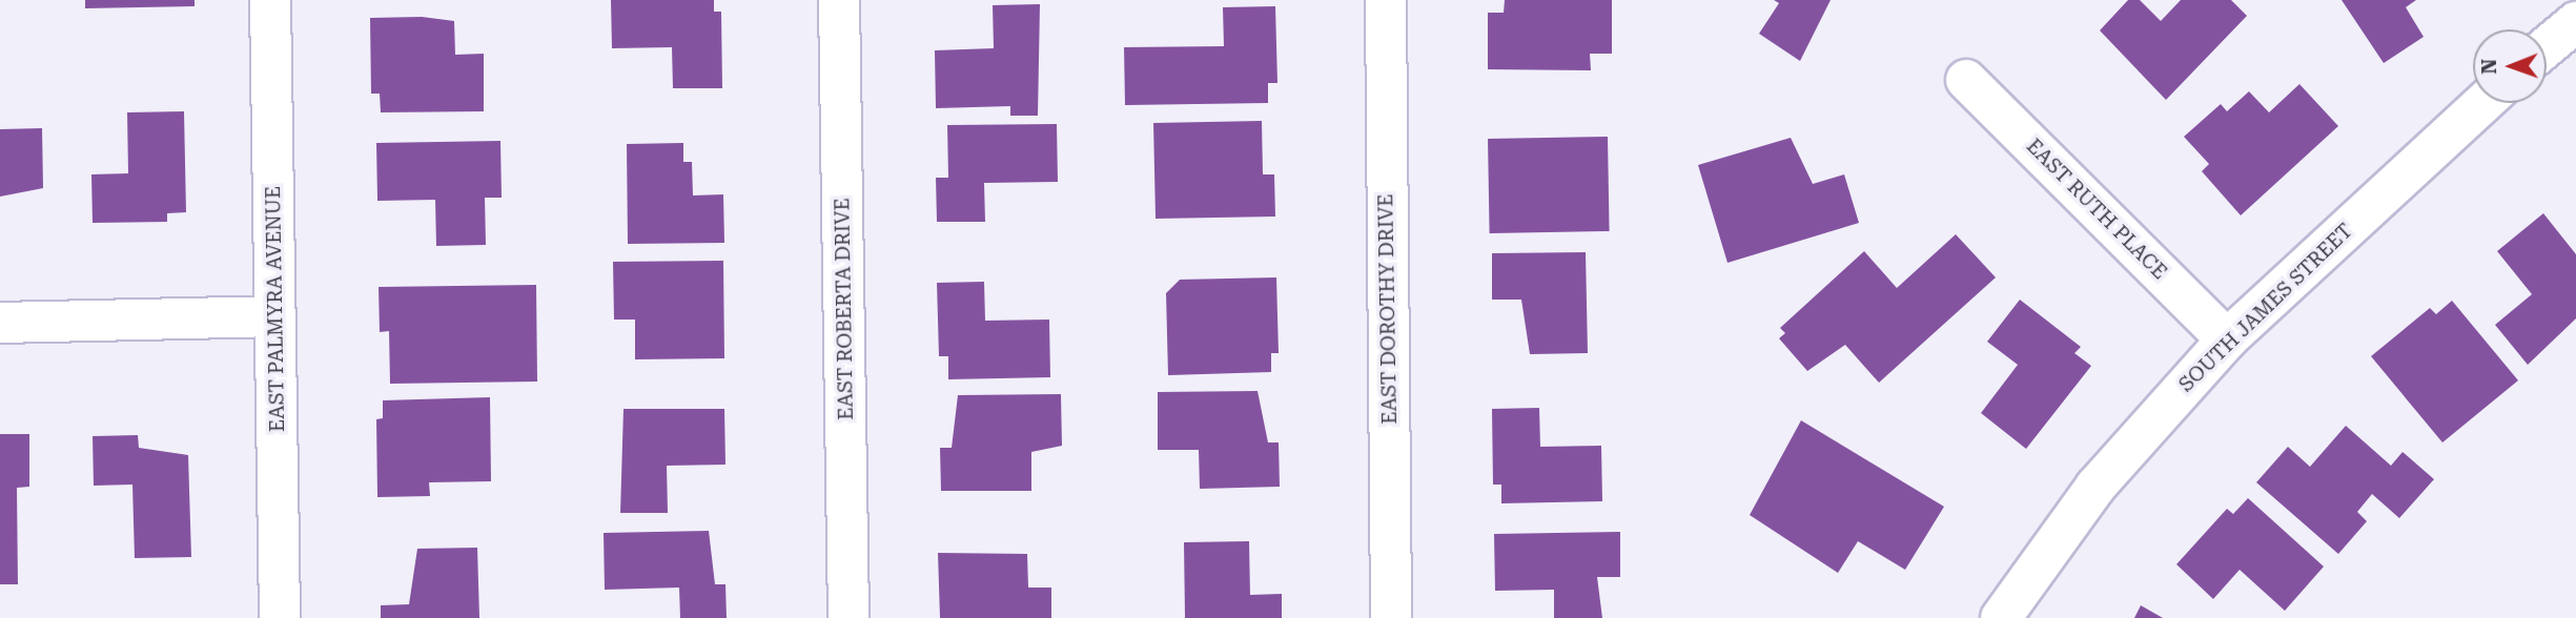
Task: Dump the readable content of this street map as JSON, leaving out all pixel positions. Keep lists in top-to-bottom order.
{
  "streets": {
    "street": [
      "EAST RUTH PLACE",
      "SOUTH JAMES STREET",
      "EAST PALMYRA AVENUE",
      "EAST ROBERTA DRIVE",
      "EAST DOROTHY DRIVE"
    ]
  },
  "crossings": [
    ["EAST RUTH PLACE", "SOUTH JAMES STREET"]
  ],
  "north": "left"
}
